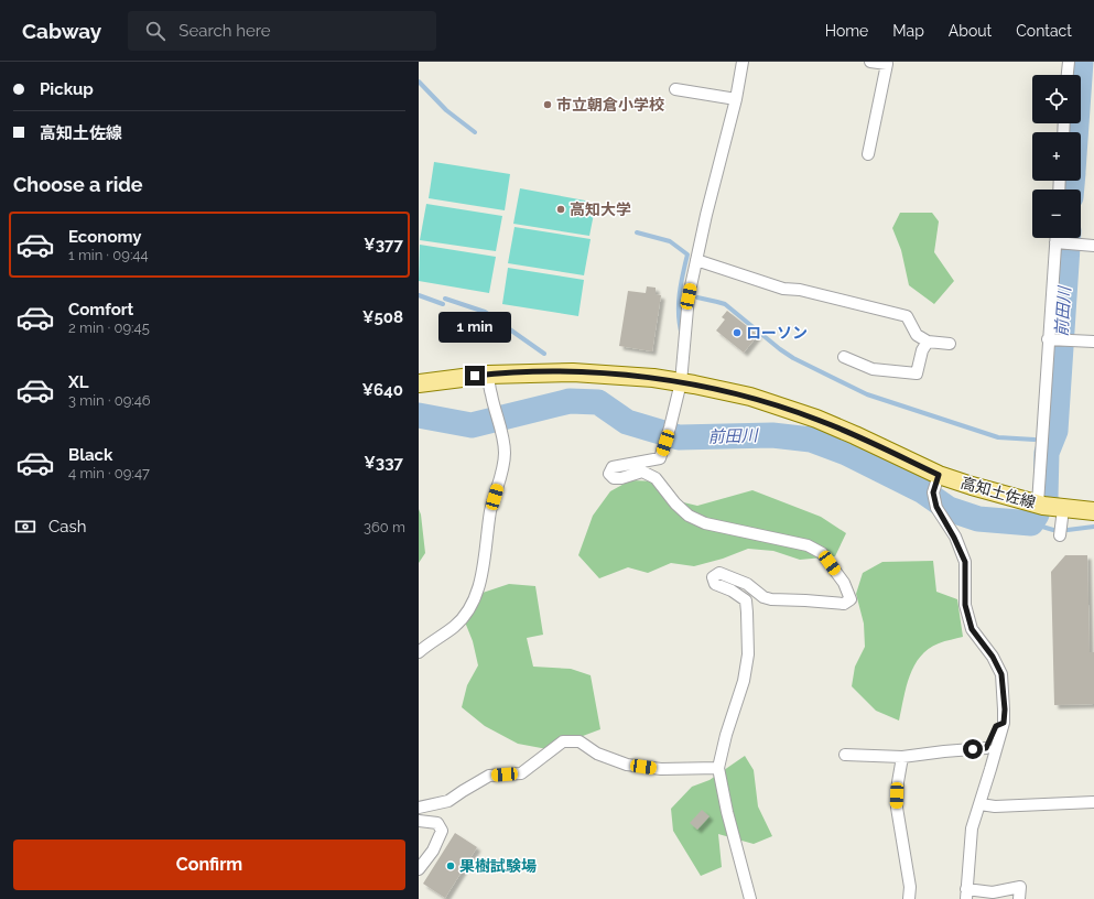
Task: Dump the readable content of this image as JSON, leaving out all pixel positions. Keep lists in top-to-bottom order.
{
  "streets": {
    "main road": ["高知土佐線"]
  },
  "water": ["前田川"],
  "places": [
    "市立朝倉小学校",
    "高知大学",
    "ローソン",
    "果樹試験場"
  ],
  "page": {
    "header": "Cabway",
    "search": "Search here",
    "nav": [
      "Home",
      "Map",
      "About",
      "Contact"
    ],
    "banner": ["Pickup", "高知土佐線"],
    "map_buttons": ["+", "−"],
    "heading": "Choose a ride",
    "list": [
      {
        "name": "Economy",
        "note": "1 min · 09:44",
        "value": "¥377"
      },
      {
        "name": "Comfort",
        "note": "2 min · 09:45",
        "value": "¥508"
      },
      {
        "name": "XL",
        "note": "3 min · 09:46",
        "value": "¥640"
      },
      {
        "name": "Black",
        "note": "4 min · 09:47",
        "value": "¥337"
      }
    ],
    "bubble": "1 min",
    "pay": ["Cash", "360 m"],
    "buttons": "Confirm"
  }
}
